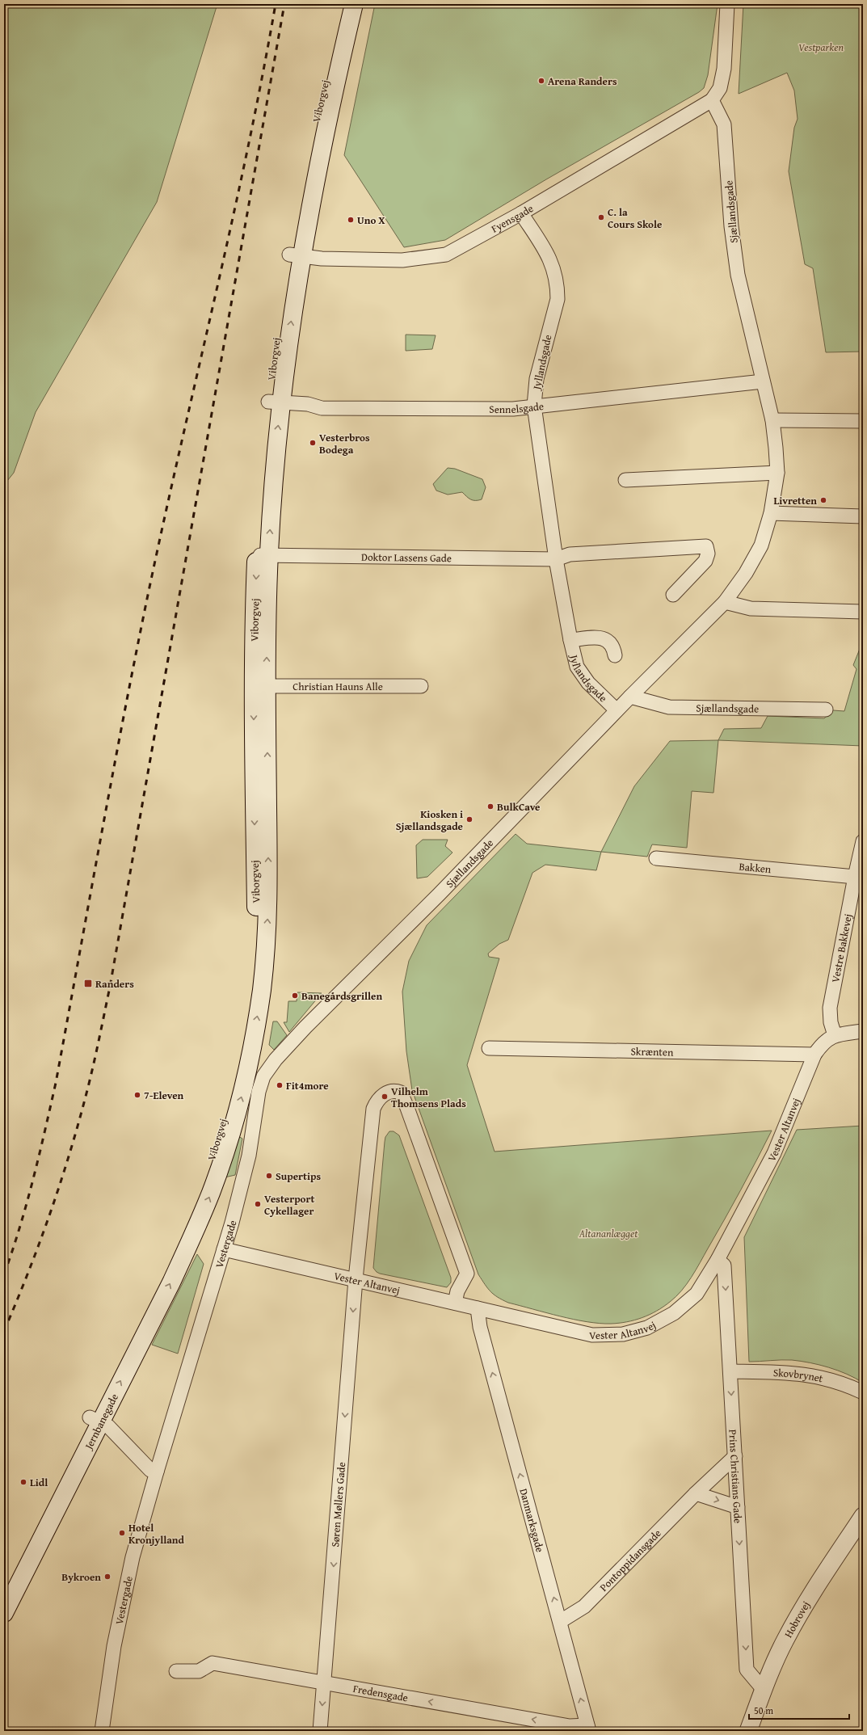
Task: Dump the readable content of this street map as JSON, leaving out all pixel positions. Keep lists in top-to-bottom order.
{
  "streets": {
    "main road": ["Viborgvej", "Jernbanegade"],
    "street": [
      "Sjællandsgade",
      "Fyensgade",
      "Jyllandsgade",
      "Sennelsgade",
      "Doktor Lassens Gade",
      "Christian Hauns Alle",
      "Bakken",
      "Vestre Bakkevej",
      "Skrænten",
      "Vester Altanvej",
      "Vestergade",
      "Skovbrynet",
      "Prins Christians Gade",
      "Søren Møllers Gade",
      "Danmarksgade",
      "Pontoppidansgade",
      "Hobrovej",
      "Fredensgade"
    ]
  },
  "crossings": [
    ["Viborgvej", "Fyensgade"],
    ["Viborgvej", "Sennelsgade"],
    ["Viborgvej", "Doktor Lassens Gade"],
    ["Viborgvej", "Christian Hauns Alle"],
    ["Viborgvej", "Jernbanegade"],
    ["Sjællandsgade", "Fyensgade"],
    ["Sjællandsgade", "Jyllandsgade"],
    ["Sjællandsgade", "Sennelsgade"],
    ["Sjællandsgade", "Vestergade"],
    ["Fyensgade", "Jyllandsgade"],
    ["Jyllandsgade", "Sennelsgade"],
    ["Jyllandsgade", "Doktor Lassens Gade"],
    ["Bakken", "Vestre Bakkevej"],
    ["Vestre Bakkevej", "Vester Altanvej"],
    ["Skrænten", "Vester Altanvej"],
    ["Vester Altanvej", "Vestergade"],
    ["Vester Altanvej", "Prins Christians Gade"],
    ["Vester Altanvej", "Søren Møllers Gade"],
    ["Vester Altanvej", "Danmarksgade"],
    ["Skovbrynet", "Prins Christians Gade"],
    ["Prins Christians Gade", "Pontoppidansgade"],
    ["Prins Christians Gade", "Hobrovej"],
    ["Søren Møllers Gade", "Fredensgade"],
    ["Danmarksgade", "Pontoppidansgade"],
    ["Danmarksgade", "Fredensgade"]
  ],
  "one_way": [
    "Prins Christians Gade",
    "Søren Møllers Gade",
    "Danmarksgade",
    "Fredensgade"
  ],
  "parks": ["Vestparken", "Altananlægget"],
  "places": {
    "other": [
      "Arena Randers",
      "C. la Cours Skole",
      "Uno X",
      "Vesterbros Bodega",
      "Livretten",
      "BulkCave",
      "Kiosken i Sjællandsgade",
      "Banegårdsgrillen",
      "Fit4more",
      "7-Eleven",
      "Vilhelm Thomsens Plads",
      "Supertips",
      "Vesterport Cykellager",
      "Lidl",
      "Hotel Kronjylland",
      "Bykroen"
    ],
    "transit": ["Randers"]
  },
  "scale_bar": "50 m"
}
